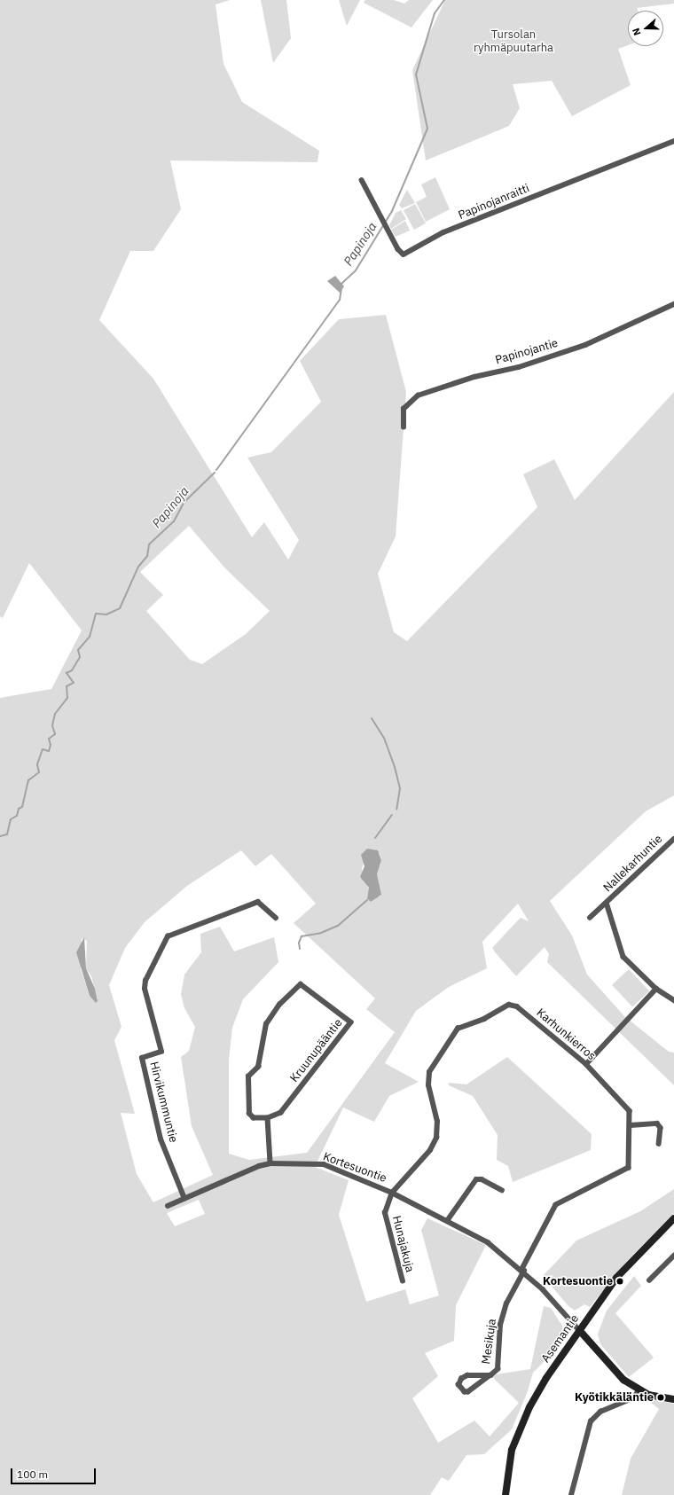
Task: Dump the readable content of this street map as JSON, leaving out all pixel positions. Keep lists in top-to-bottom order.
{
  "streets": {
    "main road": ["Asemantie"],
    "street": [
      "Papinojanraitti",
      "Papinojantie",
      "Nallekarhuntie",
      "Karhunkierros",
      "Kruunupääntie",
      "Hirvikummuntie",
      "Kortesuontie",
      "Hunajakuja",
      "Mesikuja"
    ]
  },
  "crossings": [
    ["Karhunkierros", "Kortesuontie"],
    ["Karhunkierros", "Hunajakuja"],
    ["Karhunkierros", "Mesikuja"],
    ["Hirvikummuntie", "Kortesuontie"],
    ["Kortesuontie", "Hunajakuja"],
    ["Kortesuontie", "Asemantie"],
    ["Kortesuontie", "Mesikuja"]
  ],
  "water": ["Papinoja"],
  "parks": ["Tursolan ryhmäpuutarha"],
  "places": ["Kortesuontie", "Kyötikkäläntie"],
  "scale_bar": "100 m",
  "north": "left"
}
